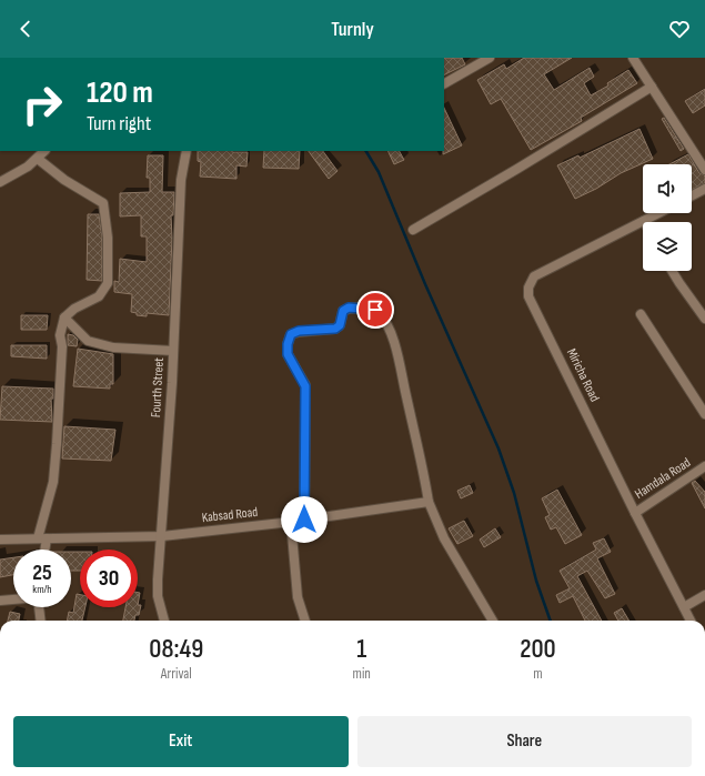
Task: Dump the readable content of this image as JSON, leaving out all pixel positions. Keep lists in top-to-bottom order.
{
  "streets": {
    "street": [
      "Miricha Road",
      "Fourth Street",
      "Hamdala Road",
      "Kabsad Road"
    ]
  },
  "crossings": [
    ["Miricha Road", "Hamdala Road"],
    ["Fourth Street", "Kabsad Road"]
  ],
  "page": {
    "header": "Turnly",
    "turn": ["120 m", "Turn right"],
    "speed": "25 km/h",
    "limit": "30",
    "eta": [
      "08:49",
      "Arrival",
      "1",
      "min",
      "200",
      "m"
    ],
    "buttons": ["Exit", "Share"]
  }
}
